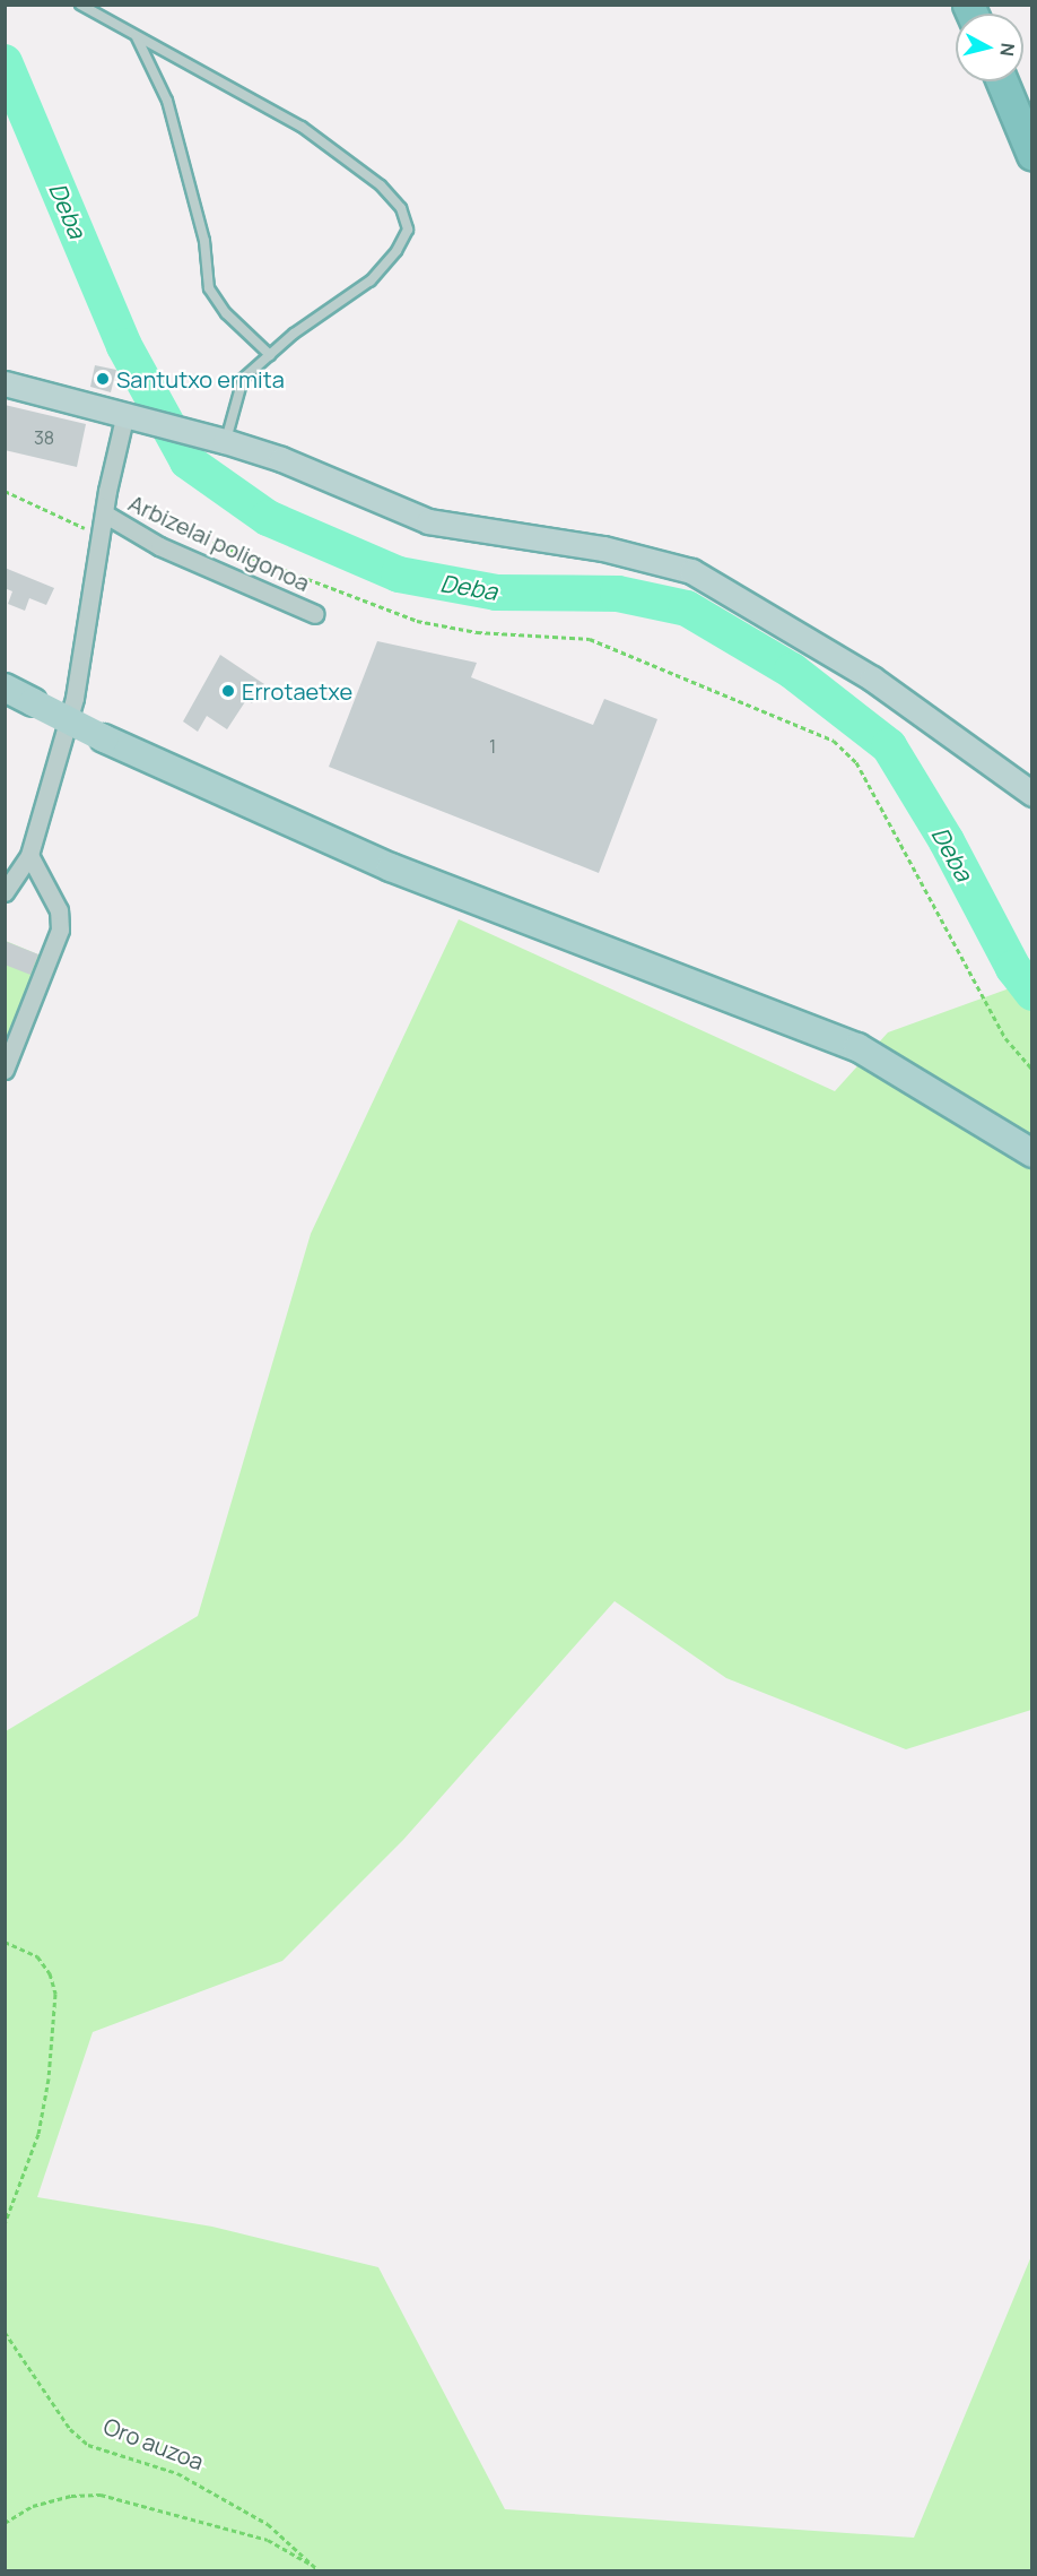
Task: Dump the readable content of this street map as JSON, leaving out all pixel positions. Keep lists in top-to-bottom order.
{
  "streets": {
    "street": ["Arbizelai poligonoa"],
    "path": ["Oro auzoa"]
  },
  "water": ["Deba"],
  "places": ["Santutxo ermita", "Errotaetxe"],
  "house_numbers": ["38", "1"],
  "north": "right"
}
